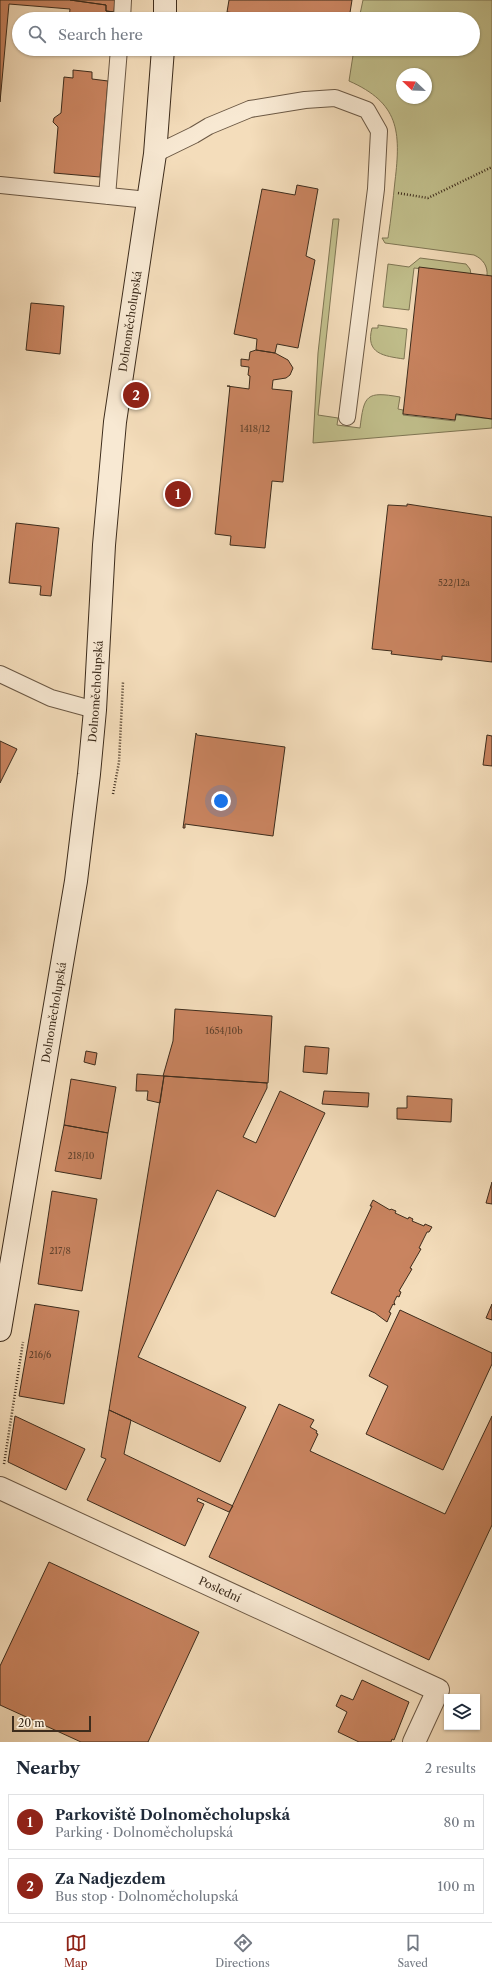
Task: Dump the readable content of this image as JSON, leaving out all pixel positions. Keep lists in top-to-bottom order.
{
  "streets": {
    "street": ["Dolnoměcholupská", "Poslední"]
  },
  "house_numbers": [
    "1418/12",
    "522/12a",
    "1654/10b",
    "218/10",
    "217/8",
    "216/6"
  ],
  "scale_bar": "20 m",
  "north": "top left",
  "page": {
    "search": "Search here",
    "pins": ["2", "1"],
    "scale": "20 m",
    "heading": ["Nearby", "2 results"],
    "list": [
      {
        "mark": "1",
        "name": "Parkoviště Dolnoměcholupská",
        "note": "Parking · Dolnoměcholupská",
        "value": "80 m"
      },
      {
        "mark": "2",
        "name": "Za Nadjezdem",
        "note": "Bus stop · Dolnoměcholupská",
        "value": "100 m"
      }
    ],
    "nav": ["Map", "Directions", "Saved"]
  }
}
